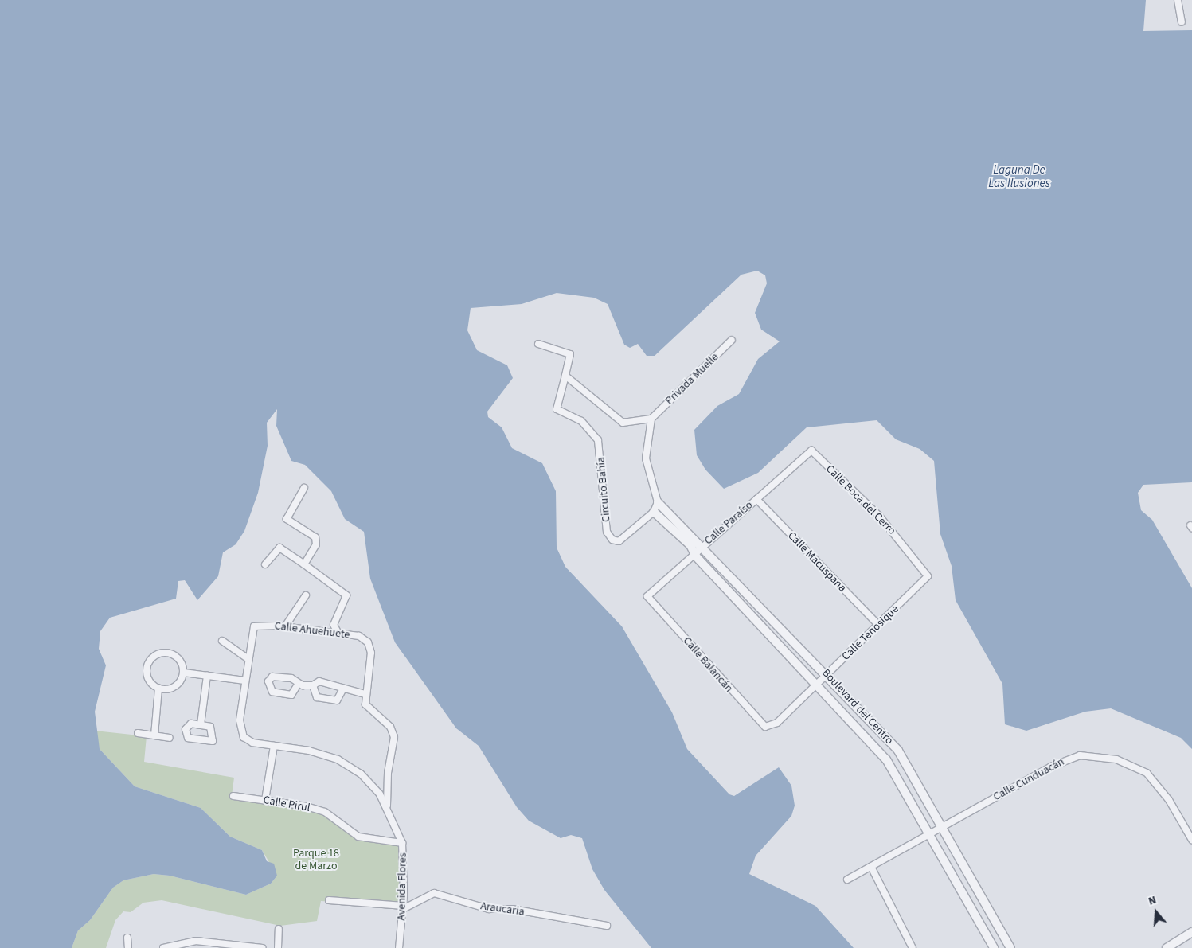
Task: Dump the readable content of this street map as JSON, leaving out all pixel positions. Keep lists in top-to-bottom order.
{
  "streets": {
    "street": [
      "Privada Muelle",
      "Circuito Bahía",
      "Calle Boca del Cerro",
      "Calle Paraíso",
      "Calle Macuspana",
      "Calle Ahuehuete",
      "Calle Tenosique",
      "Calle Balancán",
      "Boulevard del Centro",
      "Calle Cunduacán",
      "Calle Pirul",
      "Avenida Flores",
      "Araucaria"
    ]
  },
  "crossings": [
    ["Circuito Bahía", "Boulevard del Centro"],
    ["Calle Boca del Cerro", "Calle Paraíso"],
    ["Calle Boca del Cerro", "Calle Tenosique"],
    ["Calle Paraíso", "Calle Macuspana"],
    ["Calle Paraíso", "Calle Balancán"],
    ["Calle Paraíso", "Boulevard del Centro"],
    ["Calle Macuspana", "Calle Tenosique"],
    ["Calle Tenosique", "Calle Balancán"],
    ["Calle Tenosique", "Boulevard del Centro"],
    ["Boulevard del Centro", "Calle Cunduacán"],
    ["Calle Pirul", "Avenida Flores"],
    ["Avenida Flores", "Araucaria"]
  ],
  "water": ["Laguna De Las Ilusiones"],
  "parks": ["Parque 18 de Marzo"],
  "north": "top"
}
